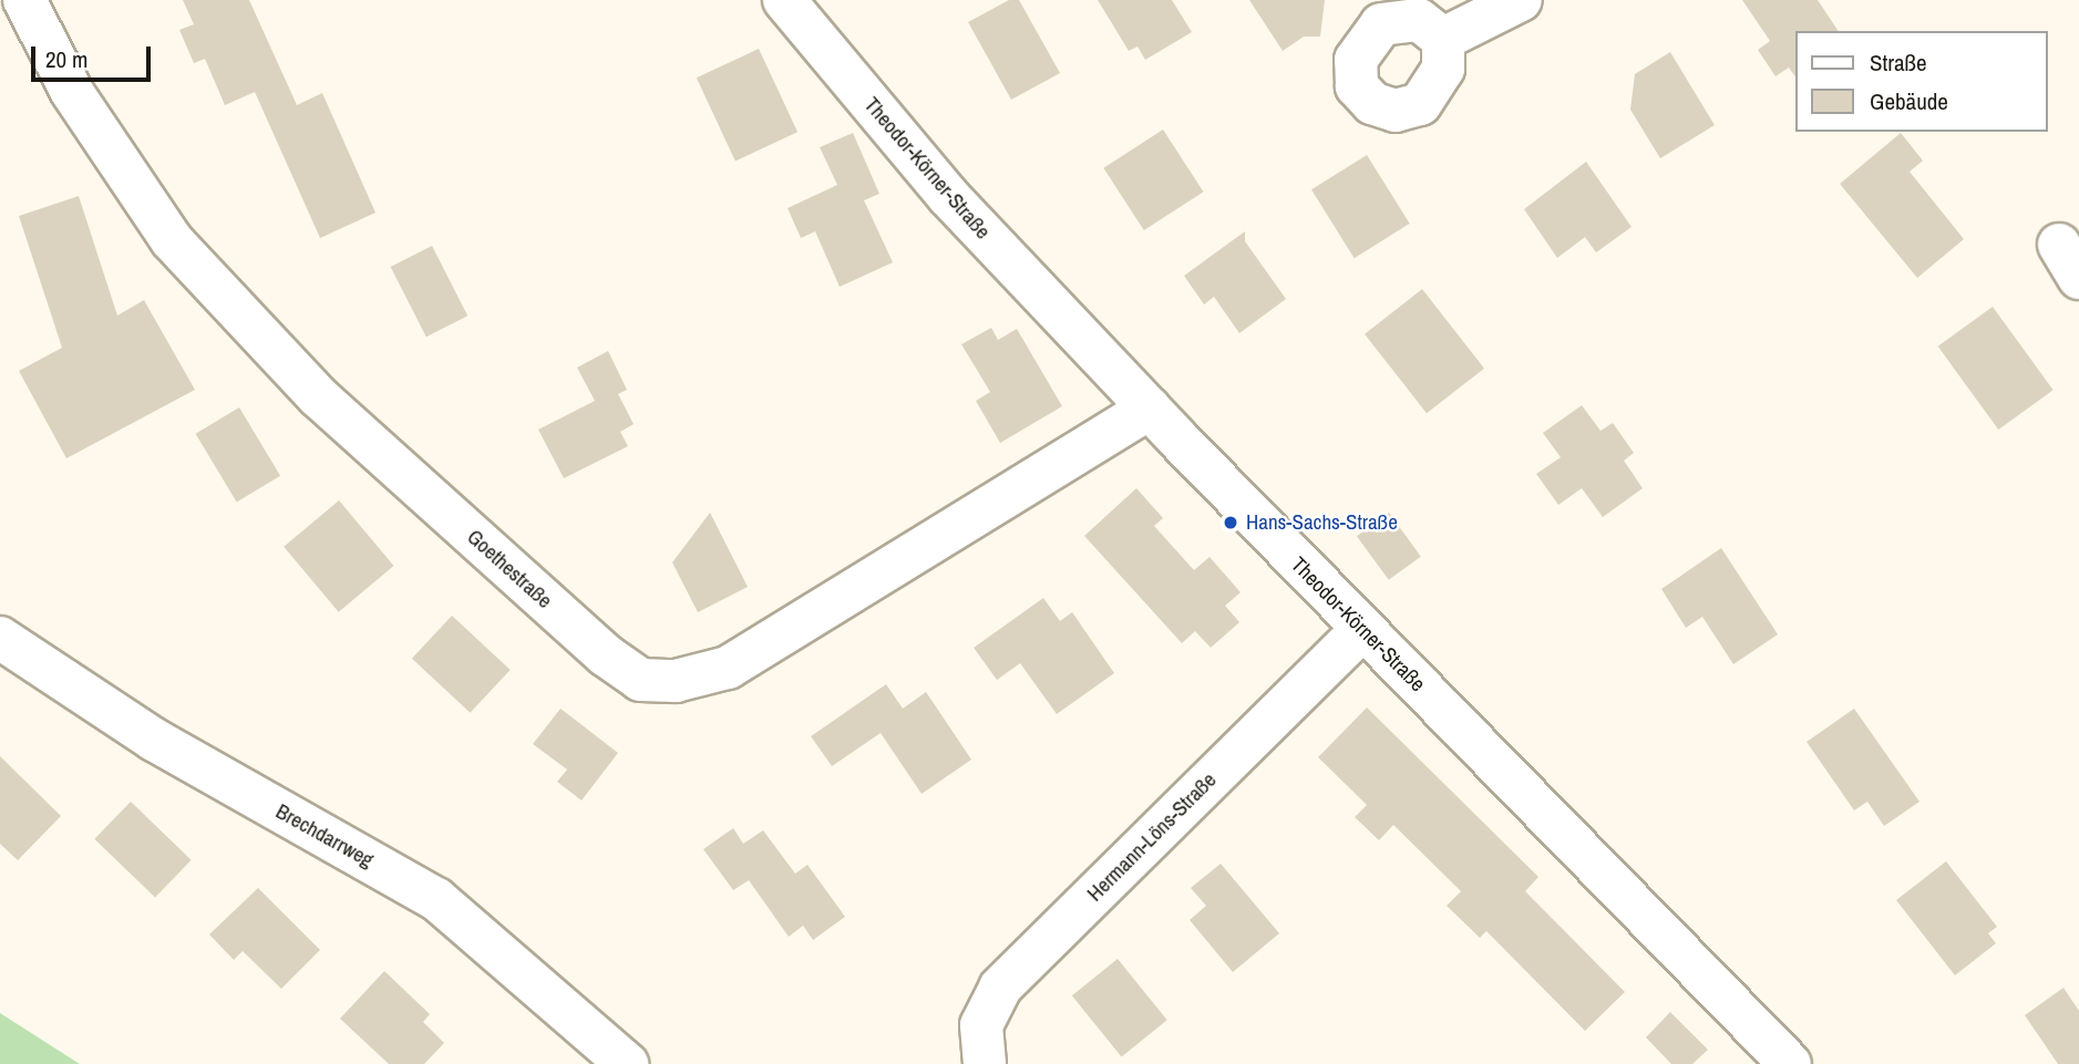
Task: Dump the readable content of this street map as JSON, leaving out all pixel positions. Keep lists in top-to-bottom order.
{
  "streets": {
    "street": [
      "Theodor-Körner-Straße",
      "Goethestraße",
      "Brechdarrweg",
      "Hermann-Löns-Straße"
    ]
  },
  "crossings": [
    ["Theodor-Körner-Straße", "Goethestraße"],
    ["Theodor-Körner-Straße", "Hermann-Löns-Straße"]
  ],
  "places": ["Hans-Sachs-Straße"],
  "legend": ["Straße", "Gebäude"],
  "scale_bar": "20 m"
}
